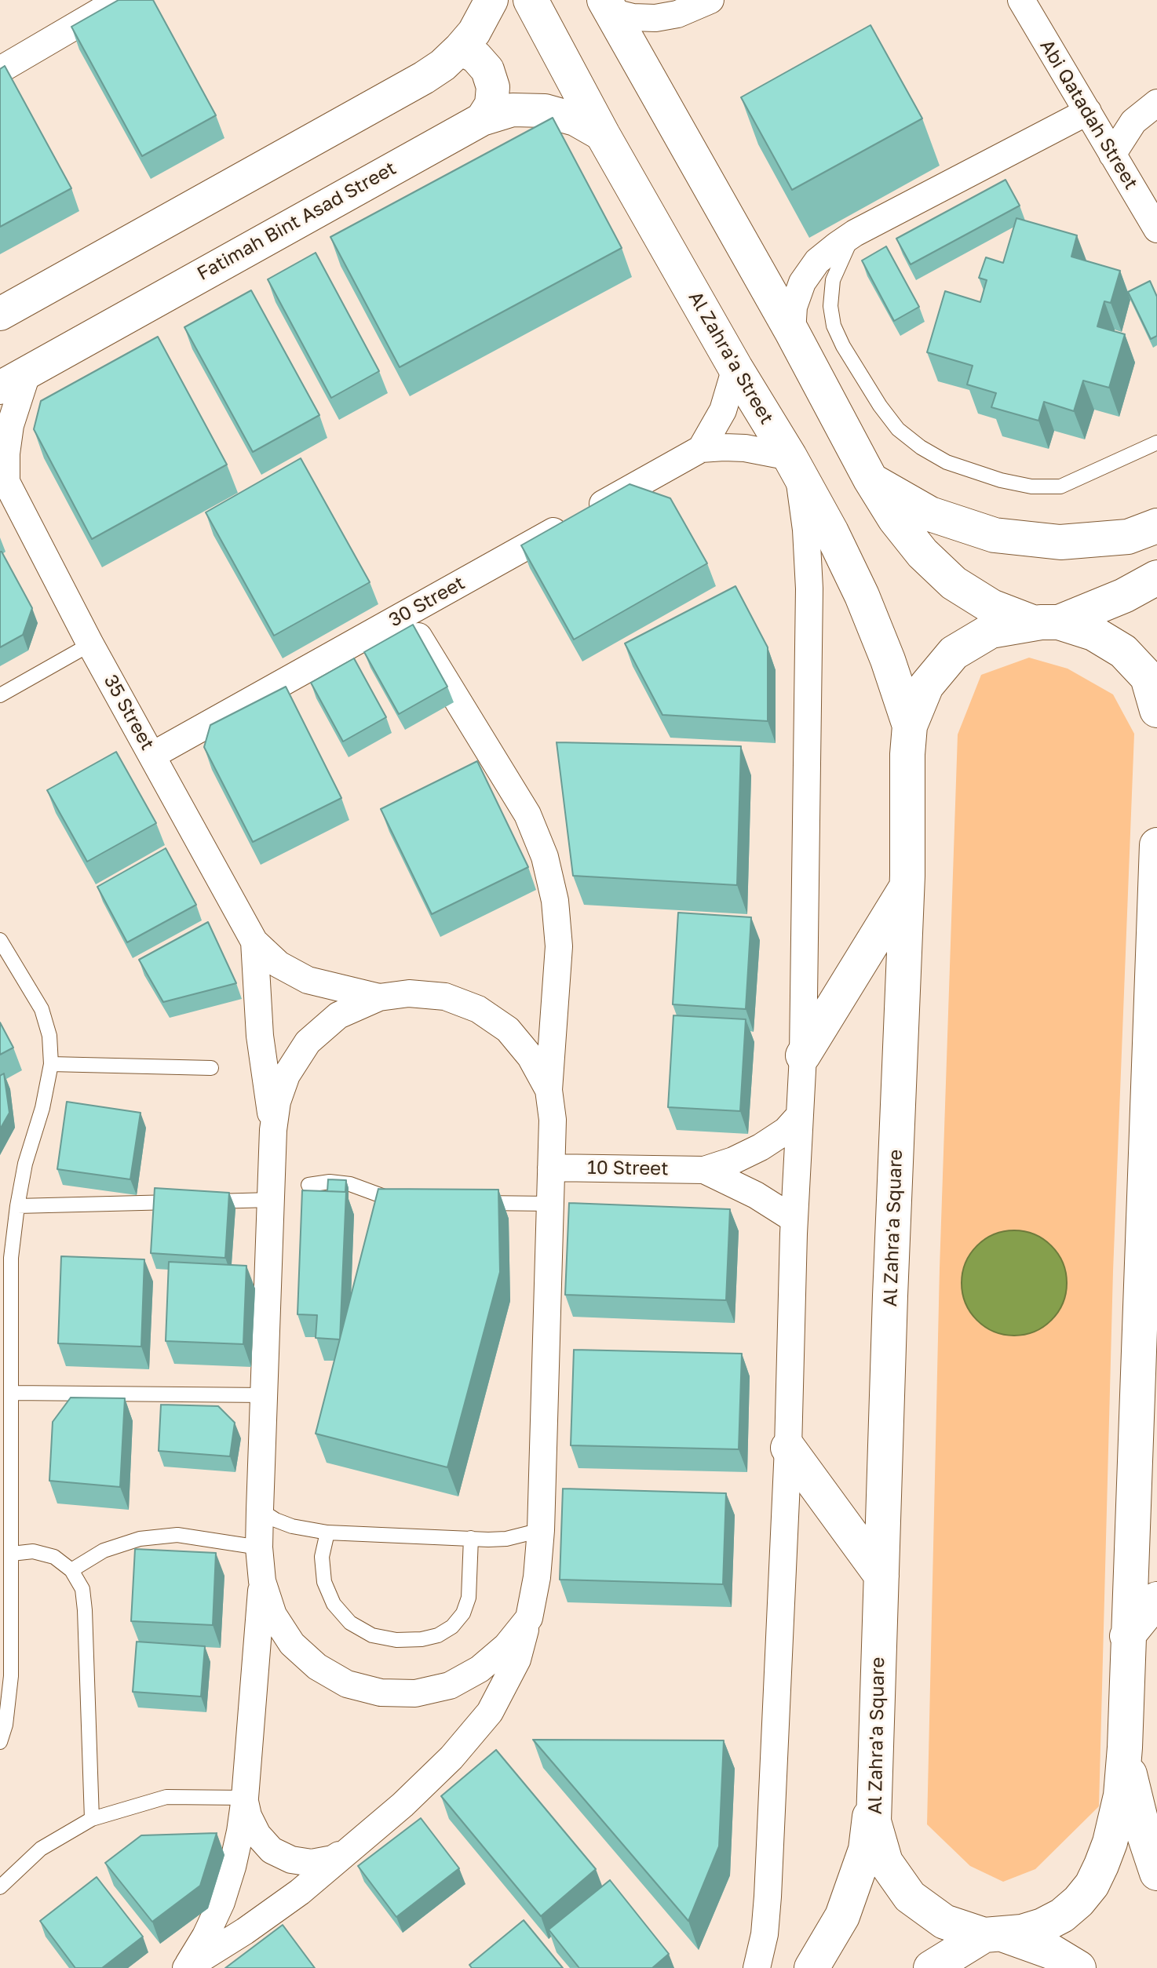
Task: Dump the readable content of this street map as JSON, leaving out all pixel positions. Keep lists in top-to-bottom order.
{
  "streets": {
    "main road": ["Al Zahra'a Street", "Al Zahra'a Square"],
    "street": [
      "Abi Qatadah Street",
      "Fatimah Bint Asad Street",
      "30 Street",
      "35 Street",
      "10 Street"
    ]
  },
  "crossings": [
    ["Fatimah Bint Asad Street", "Al Zahra'a Street"],
    ["Fatimah Bint Asad Street", "35 Street"],
    ["Al Zahra'a Street", "30 Street"],
    ["Al Zahra'a Street", "Al Zahra'a Square"],
    ["30 Street", "35 Street"]
  ]
}
